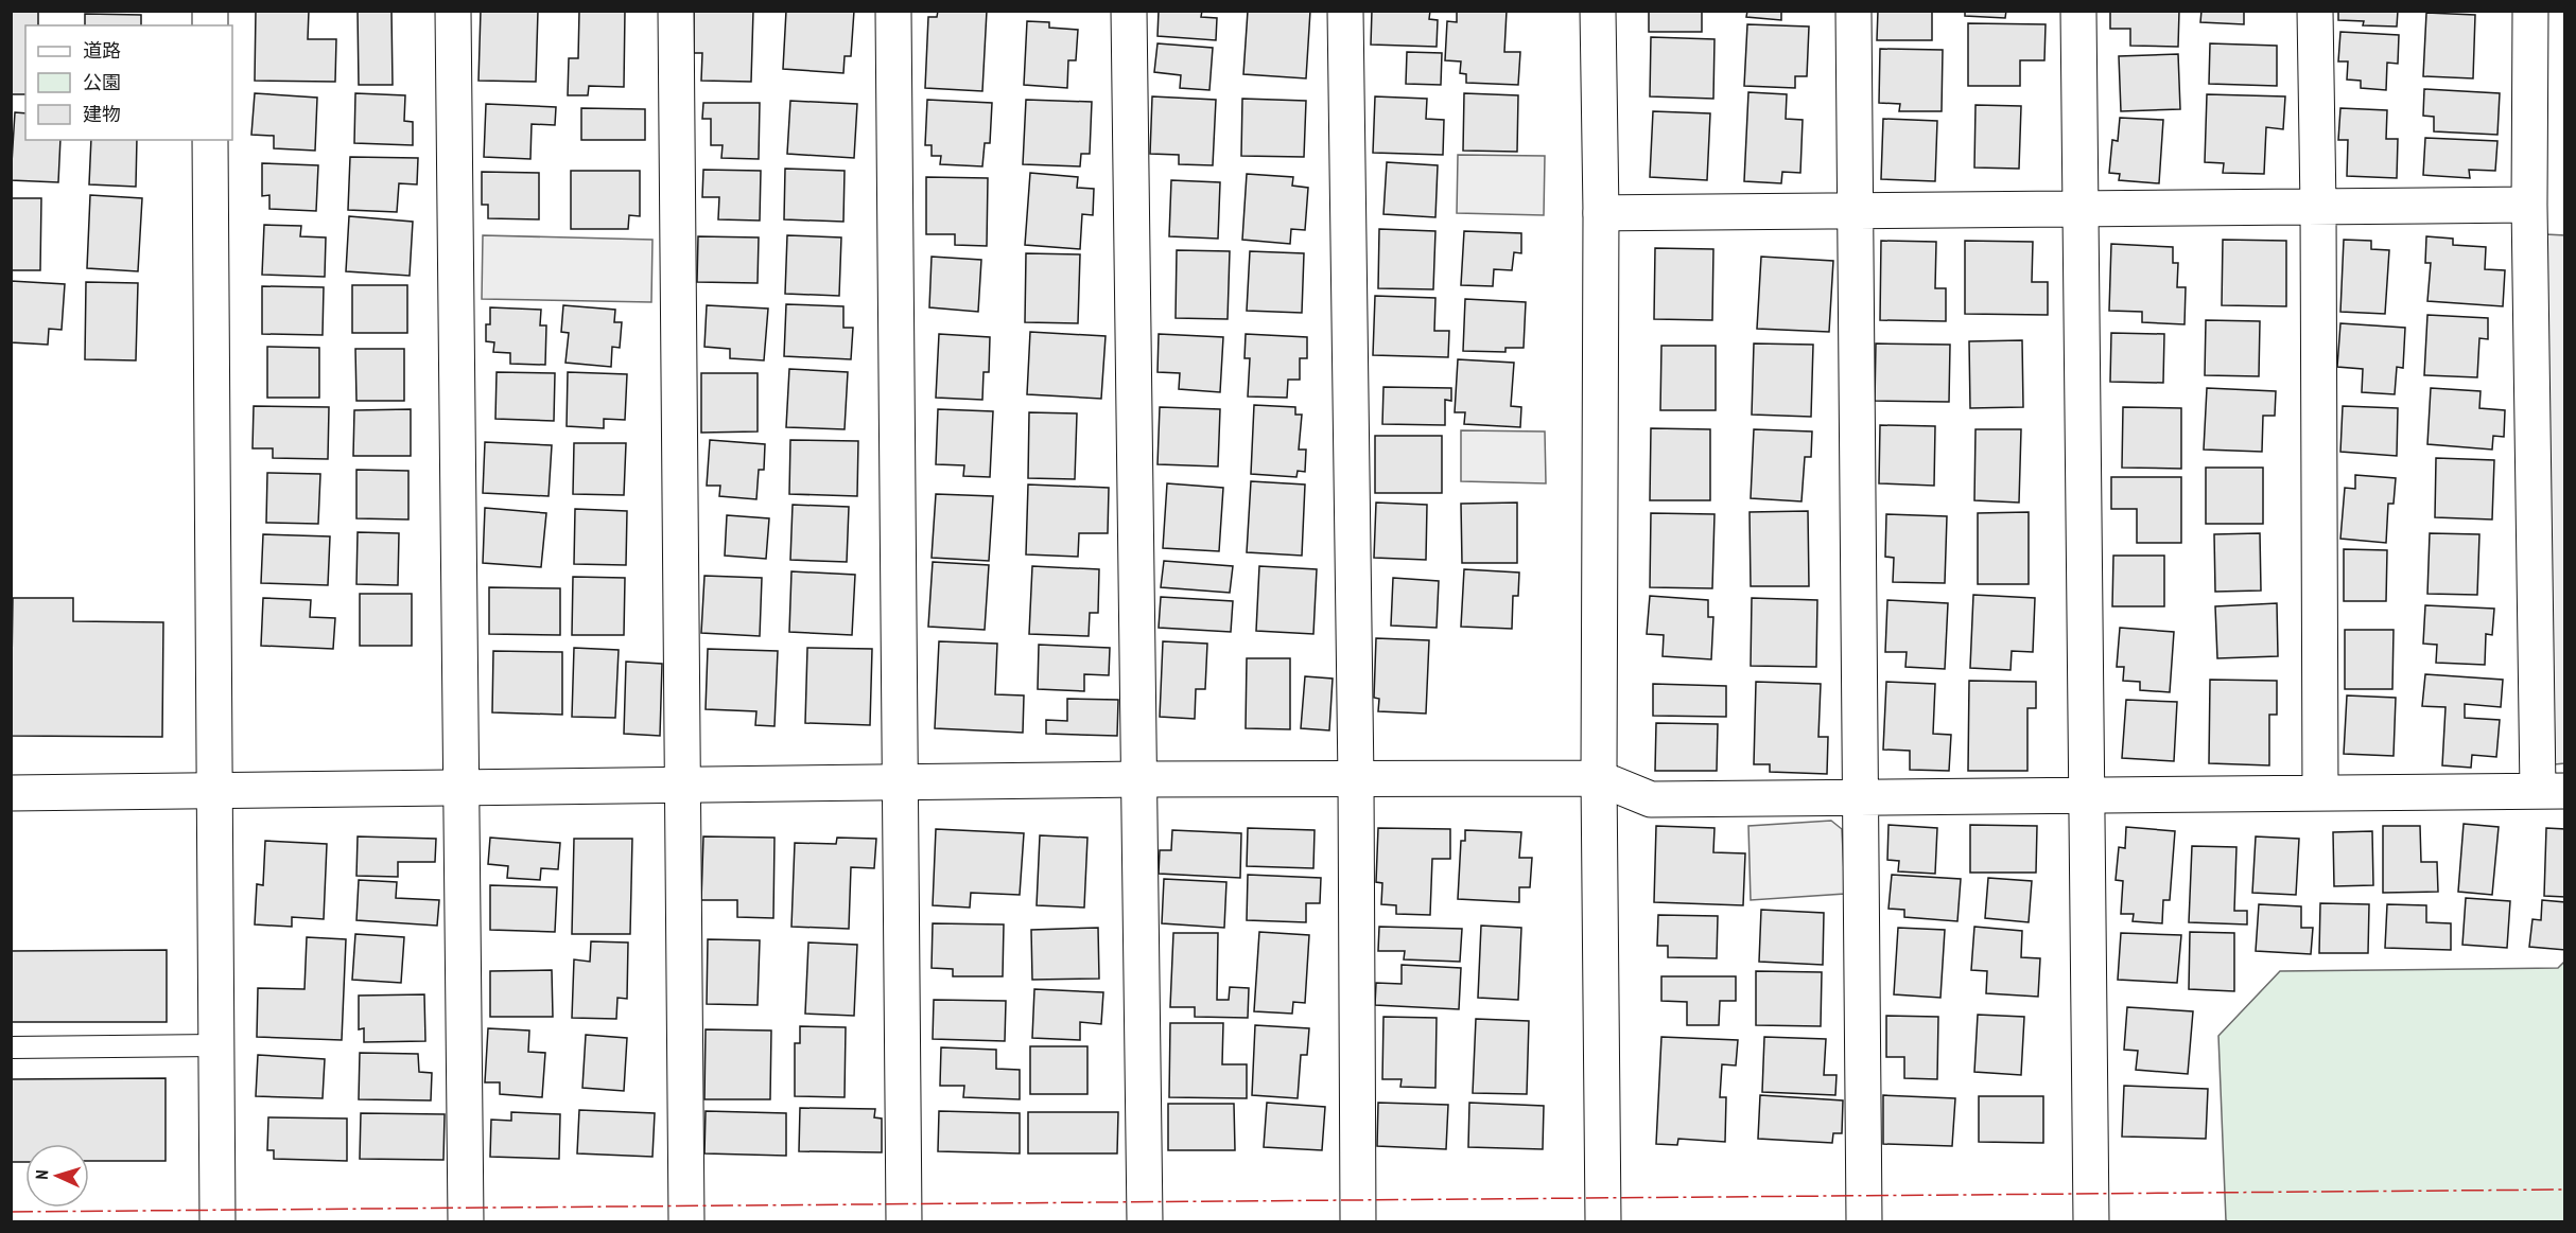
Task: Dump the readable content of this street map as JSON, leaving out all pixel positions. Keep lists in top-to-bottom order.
{
  "legend": ["道路", "公園", "建物"],
  "north": "left"
}
